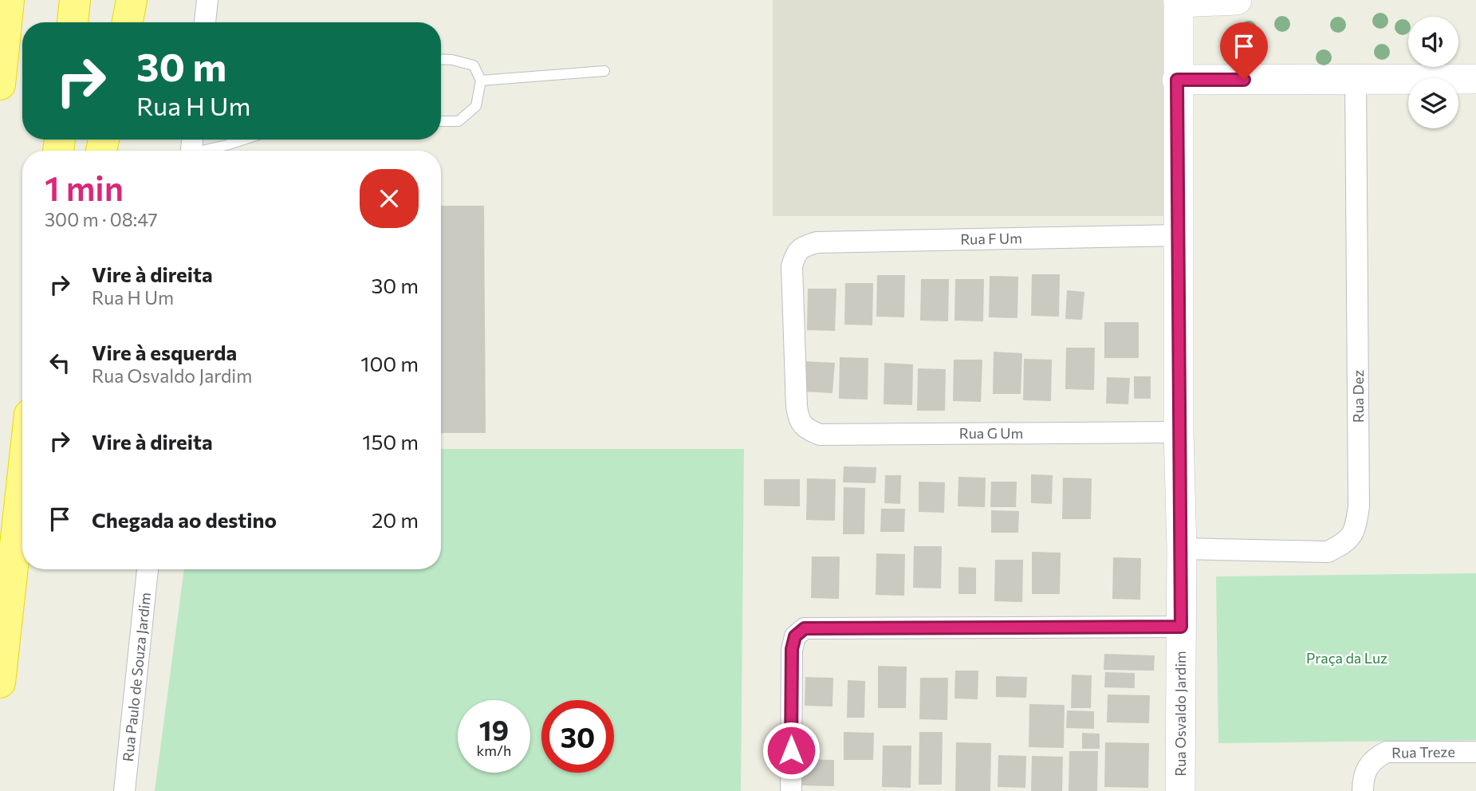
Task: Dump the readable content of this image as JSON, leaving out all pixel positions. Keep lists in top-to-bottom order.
{
  "streets": {
    "street": [
      "Rua F Um",
      "Rua Dez",
      "Rua G Um",
      "Rua Paulo de Souza Jardim",
      "Rua Osvaldo Jardim",
      "Rua Treze"
    ]
  },
  "crossings": [
    ["Rua F Um", "Rua G Um"],
    ["Rua F Um", "Rua Osvaldo Jardim"],
    ["Rua Dez", "Rua Osvaldo Jardim"],
    ["Rua G Um", "Rua Osvaldo Jardim"]
  ],
  "parks": ["Praça da Luz"],
  "page": {
    "turn": ["30 m", "Rua H Um"],
    "heading": ["1 min", "300 m · 08:47"],
    "list": [
      {
        "name": "Vire à direita",
        "note": "Rua H Um",
        "value": "30 m"
      },
      {
        "name": "Vire à esquerda",
        "note": "Rua Osvaldo Jardim",
        "value": "100 m"
      },
      {
        "name": "Vire à direita",
        "value": "150 m"
      },
      {
        "name": "Chegada ao destino",
        "value": "20 m"
      }
    ],
    "speed": "19 km/h",
    "limit": "30"
  }
}
